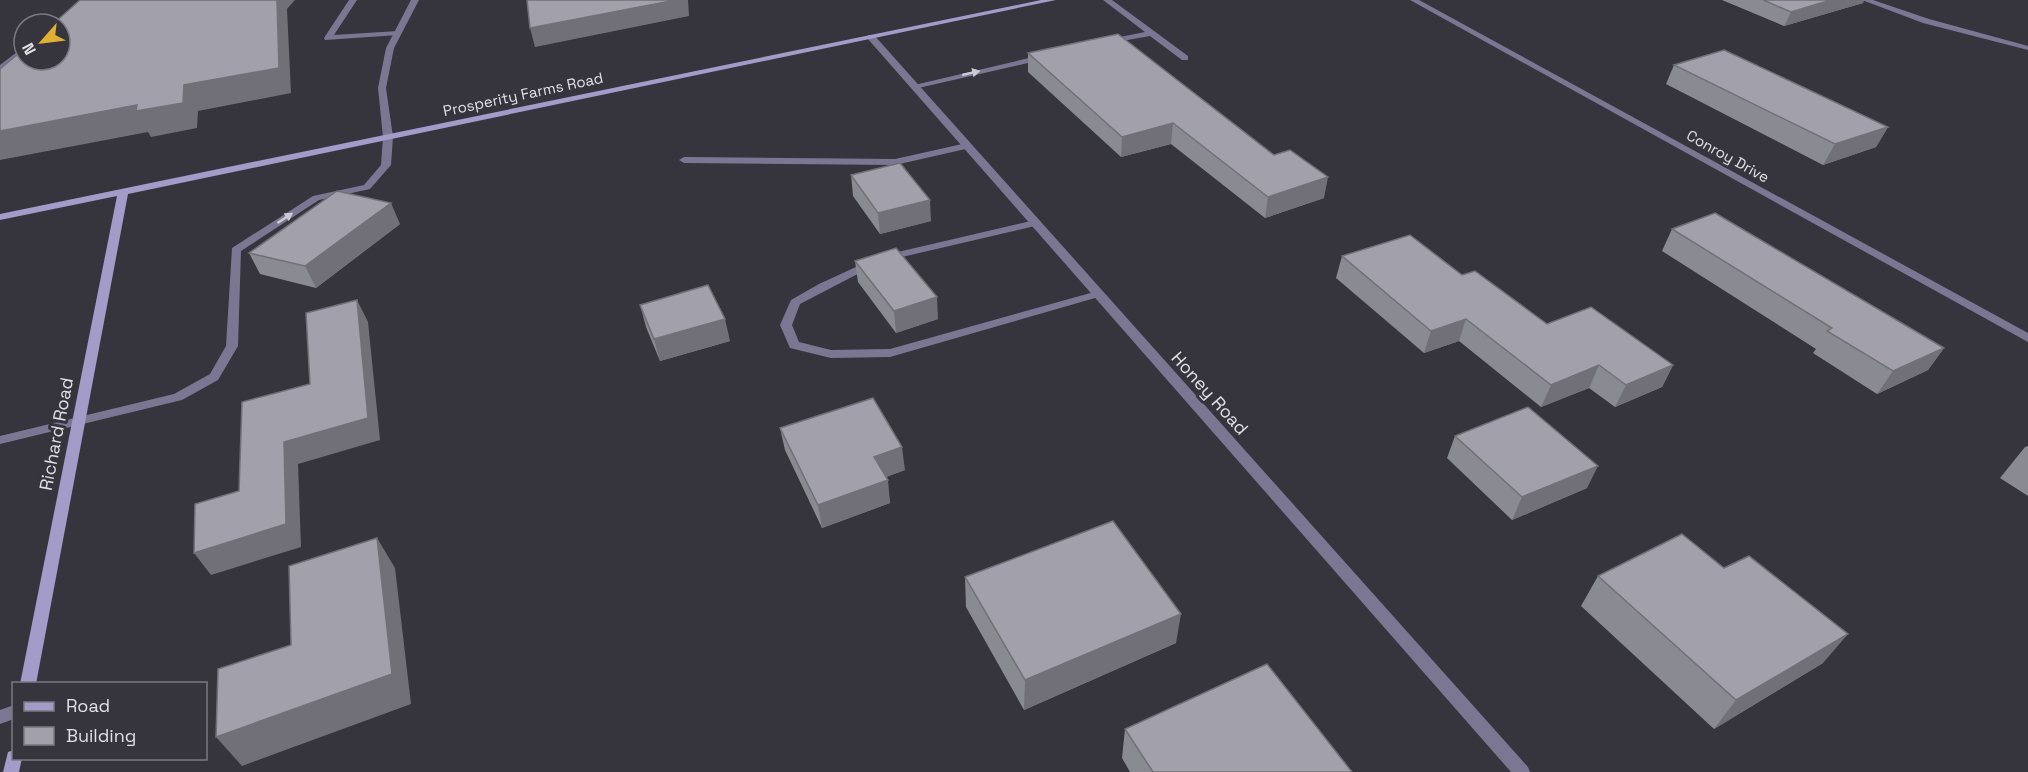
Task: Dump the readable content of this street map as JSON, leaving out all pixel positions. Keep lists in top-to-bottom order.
{
  "streets": {
    "street": [
      "Prosperity Farms Road",
      "Conroy Drive",
      "Honey Road",
      "Richard Road"
    ]
  },
  "crossings": [
    ["Prosperity Farms Road", "Honey Road"],
    ["Prosperity Farms Road", "Richard Road"]
  ],
  "legend": ["Road", "Building"],
  "north": "bottom left"
}
